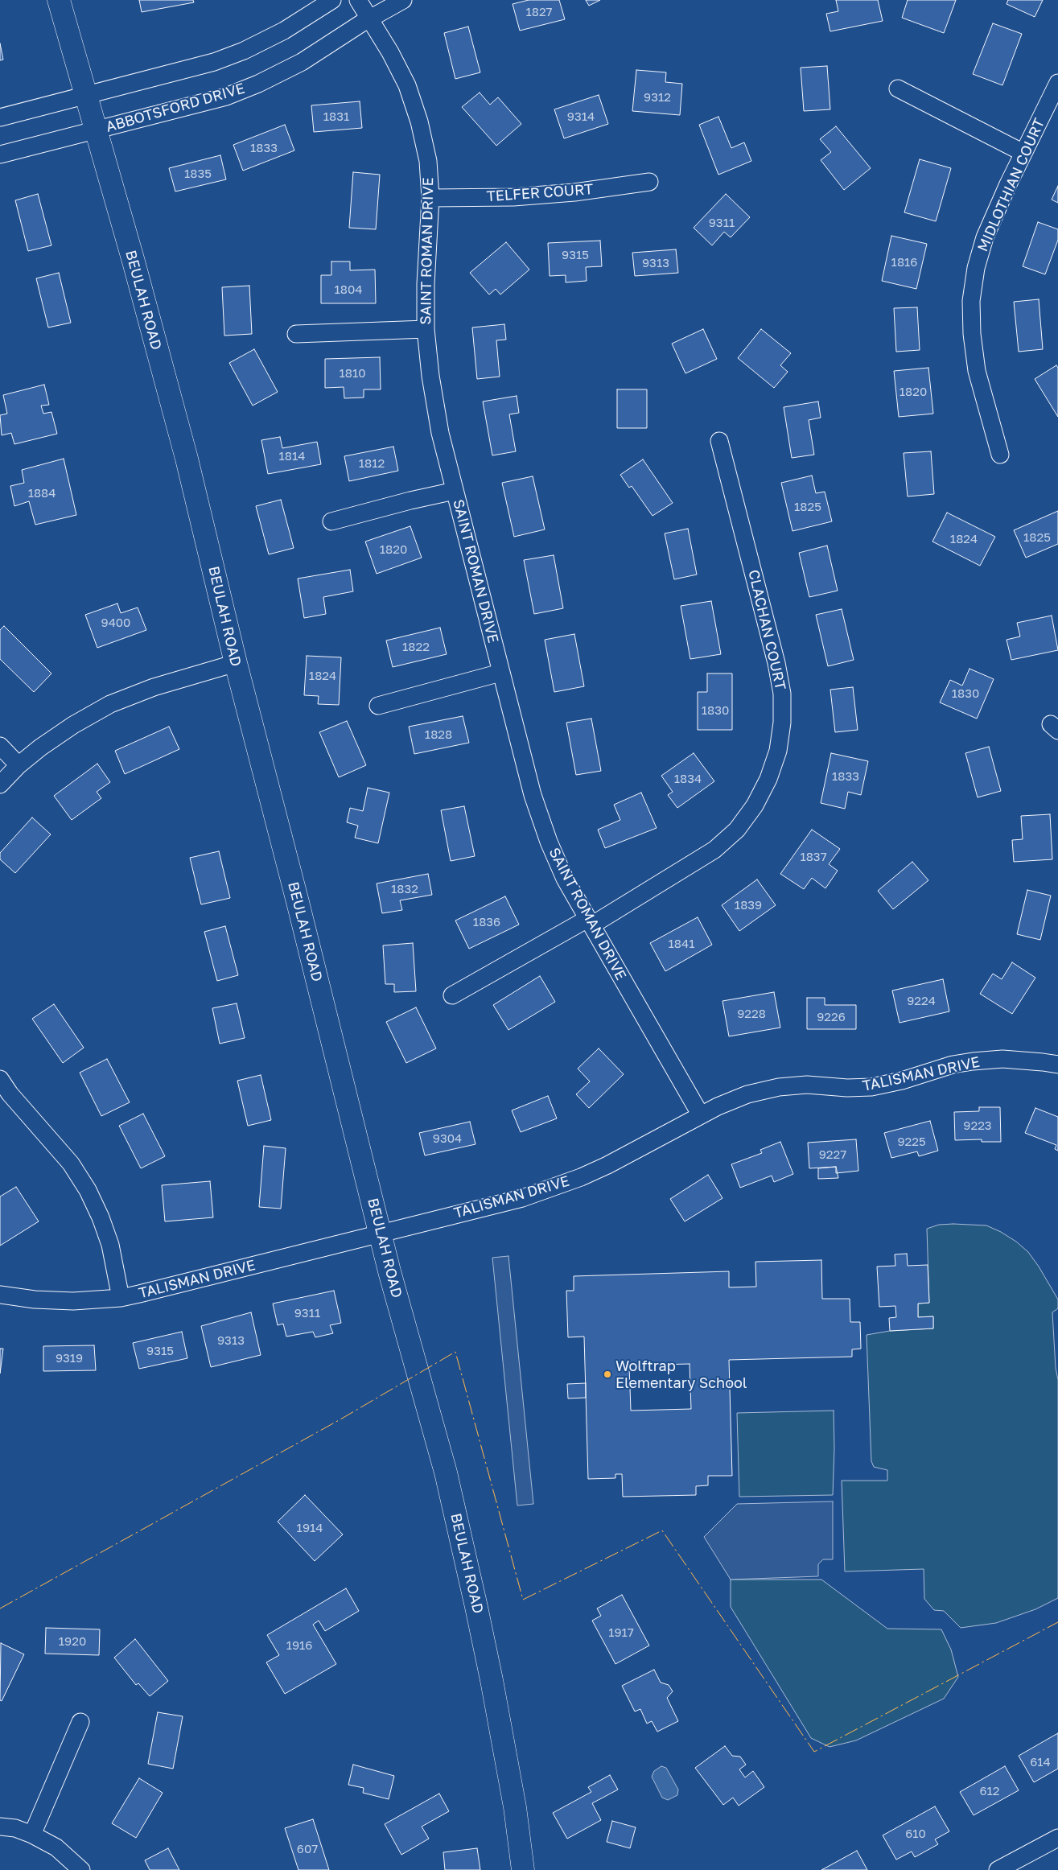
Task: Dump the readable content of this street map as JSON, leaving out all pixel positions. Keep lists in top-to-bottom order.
{
  "streets": {
    "main road": ["BEULAH ROAD"],
    "street": [
      "ABBOTSFORD DRIVE",
      "MIDLOTHIAN COURT",
      "TELFER COURT",
      "SAINT ROMAN DRIVE",
      "CLACHAN COURT",
      "TALISMAN DRIVE"
    ]
  },
  "crossings": [
    ["ABBOTSFORD DRIVE", "SAINT ROMAN DRIVE"],
    ["ABBOTSFORD DRIVE", "BEULAH ROAD"],
    ["TELFER COURT", "SAINT ROMAN DRIVE"],
    ["SAINT ROMAN DRIVE", "CLACHAN COURT"],
    ["SAINT ROMAN DRIVE", "TALISMAN DRIVE"],
    ["BEULAH ROAD", "TALISMAN DRIVE"]
  ],
  "places": ["Wolftrap Elementary School"],
  "house_numbers": [
    "1827",
    "9312",
    "1831",
    "9314",
    "1833",
    "1835",
    "9311",
    "9315",
    "1816",
    "9313",
    "1804",
    "1810",
    "1820",
    "1814",
    "1812",
    "1884",
    "1825",
    "1825",
    "1824",
    "1820",
    "9400",
    "1822",
    "1824",
    "1830",
    "1830",
    "1828",
    "1833",
    "1834",
    "1837",
    "1832",
    "1839",
    "1836",
    "1841",
    "9224",
    "9228",
    "9226",
    "9223",
    "9304",
    "9225",
    "9227",
    "9311",
    "9313",
    "9315",
    "9319",
    "1914",
    "1917",
    "1920",
    "1916",
    "614",
    "612",
    "610",
    "607"
  ]
}
